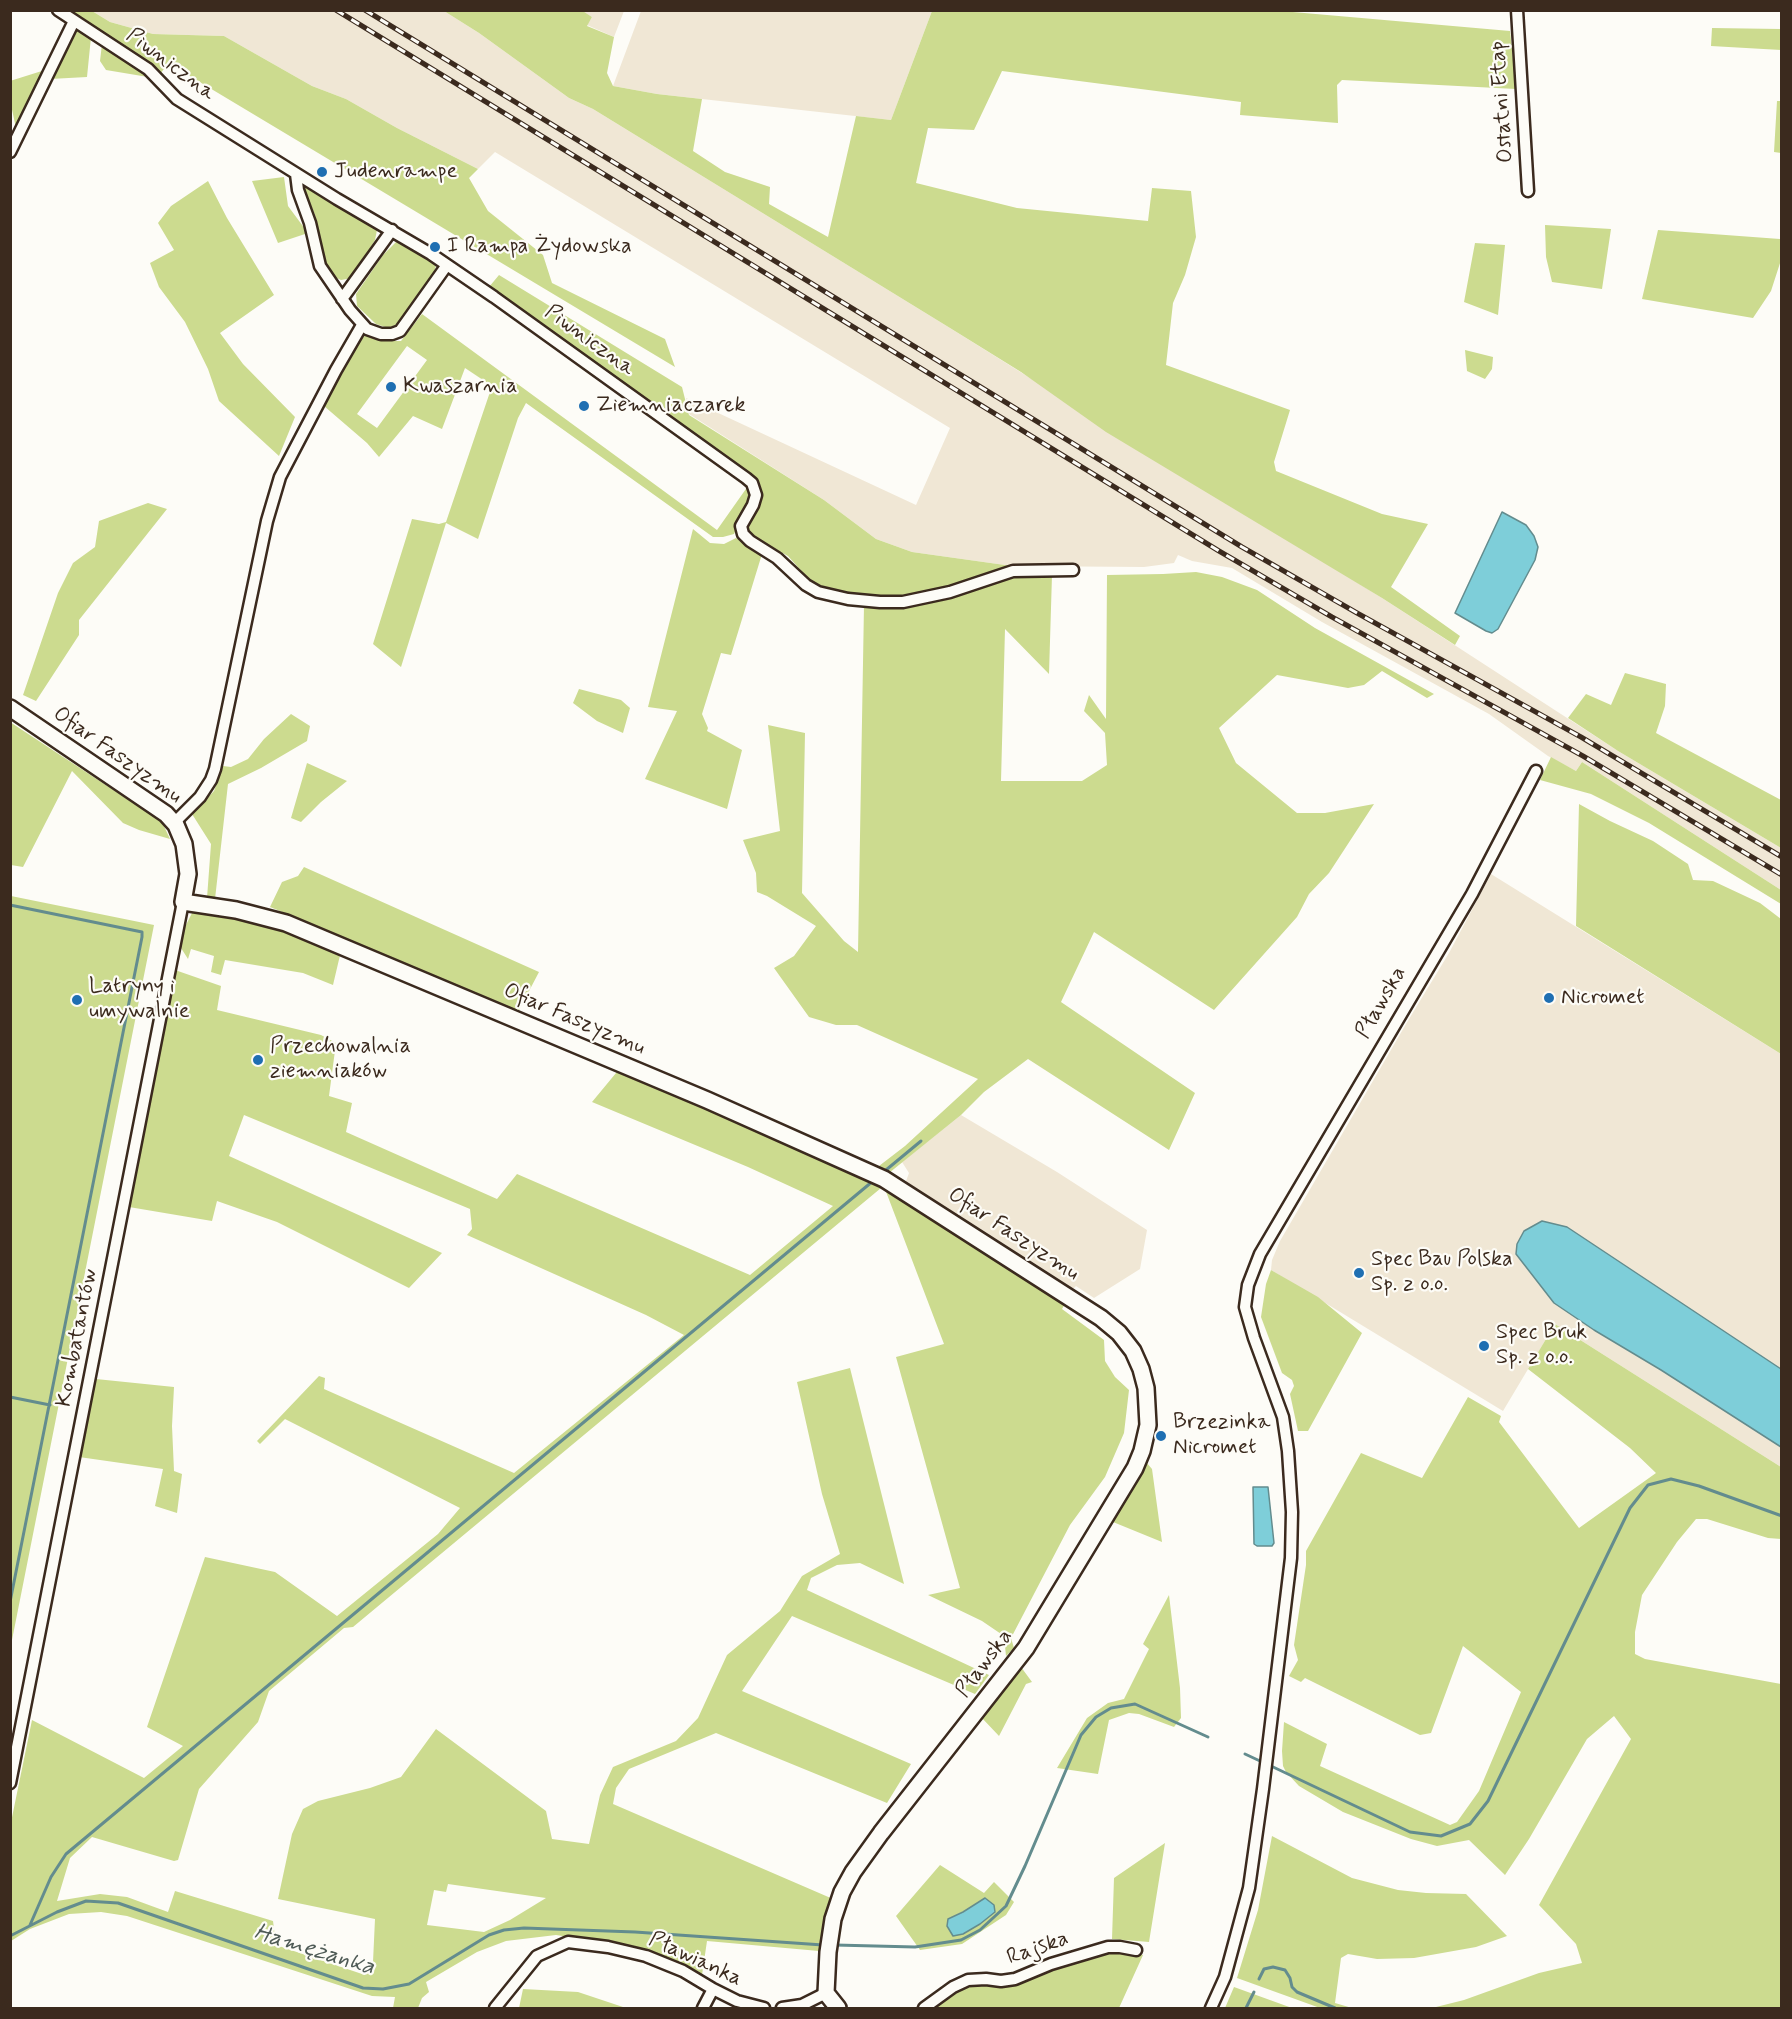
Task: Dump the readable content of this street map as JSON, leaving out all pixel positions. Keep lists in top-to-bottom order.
{
  "streets": {
    "street": [
      "Piwniczna",
      "Ostatni Etap",
      "Ofiar Faszyzmu",
      "Pławska",
      "Kombatantów",
      "Rajska",
      "Pławianka"
    ]
  },
  "crossings": [
    ["Ofiar Faszyzmu", "Pławska"],
    ["Ofiar Faszyzmu", "Kombatantów"]
  ],
  "water": ["Hamężanka"],
  "places": [
    "Judenrampe",
    "I Rampa Żydowska",
    "Kwaszarnia",
    "Ziemniaczarek",
    "Nicromet",
    "Latryny i umywalnie",
    "Przechowalnia ziemniaków",
    "Spec Bau Polska Sp. z o.o.",
    "Spec Bruk Sp. z o.o.",
    "Brzezinka Nicromet"
  ]
}
